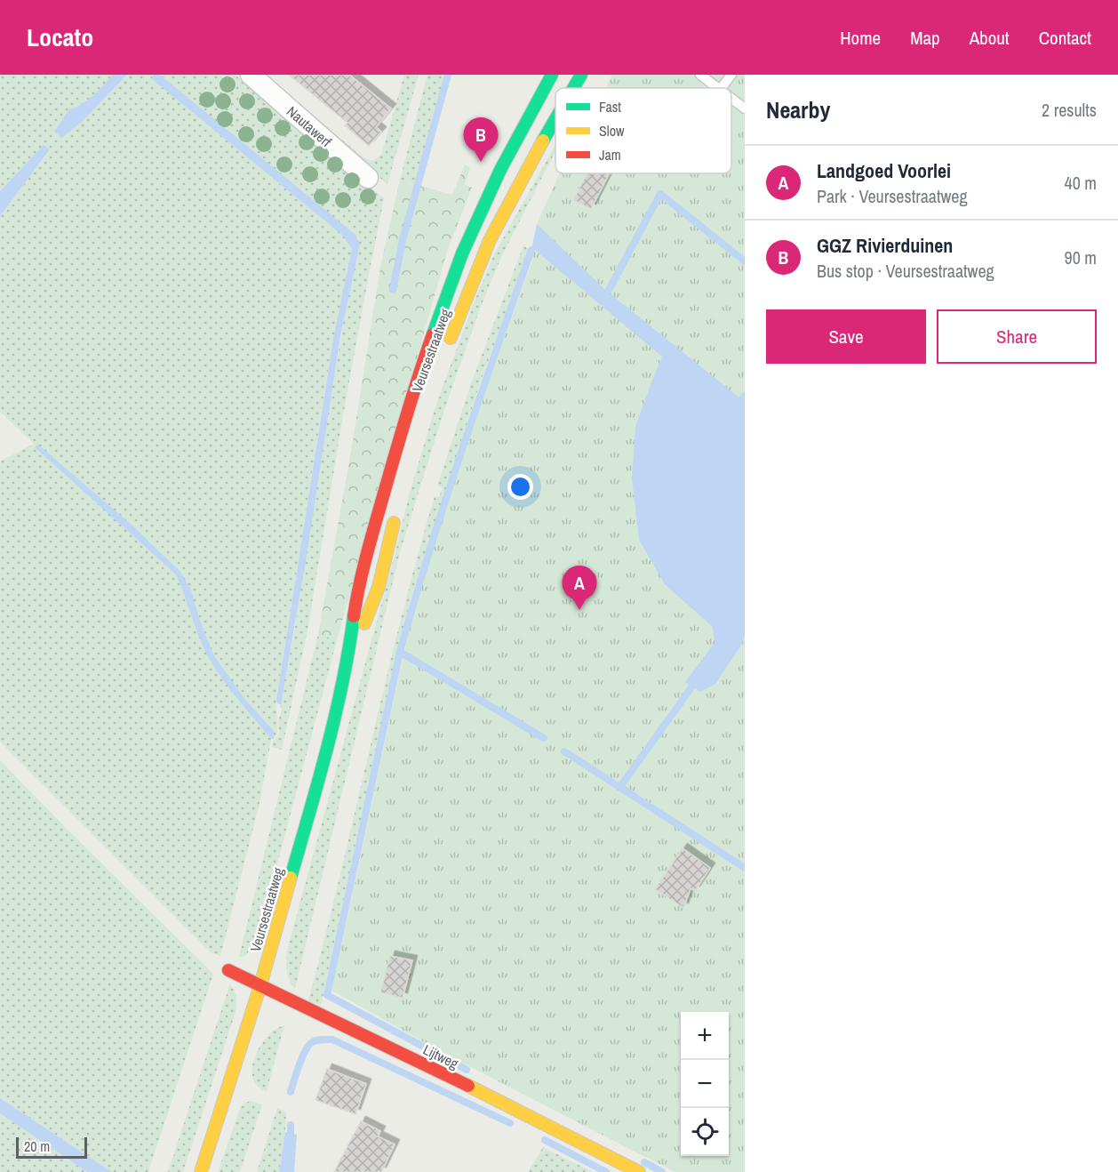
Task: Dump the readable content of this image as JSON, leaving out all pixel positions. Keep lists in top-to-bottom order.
{
  "streets": {
    "main road": ["Veursestraatweg", "Lijtweg"],
    "street": ["Nautawerf"]
  },
  "crossings": [
    ["Veursestraatweg", "Lijtweg"]
  ],
  "legend": ["Fast", "Slow", "Jam"],
  "scale_bar": "20 m",
  "page": {
    "header": "Locato",
    "nav": [
      "Home",
      "Map",
      "About",
      "Contact"
    ],
    "heading": ["Nearby", "2 results"],
    "pins": ["B", "A"],
    "list": [
      {
        "mark": "A",
        "name": "Landgoed Voorlei",
        "note": "Park · Veursestraatweg",
        "value": "40 m"
      },
      {
        "mark": "B",
        "name": "GGZ Rivierduinen",
        "note": "Bus stop · Veursestraatweg",
        "value": "90 m"
      }
    ],
    "buttons": ["Save", "Share"],
    "map_buttons": ["+", "−"],
    "scale": "20 m"
  }
}
